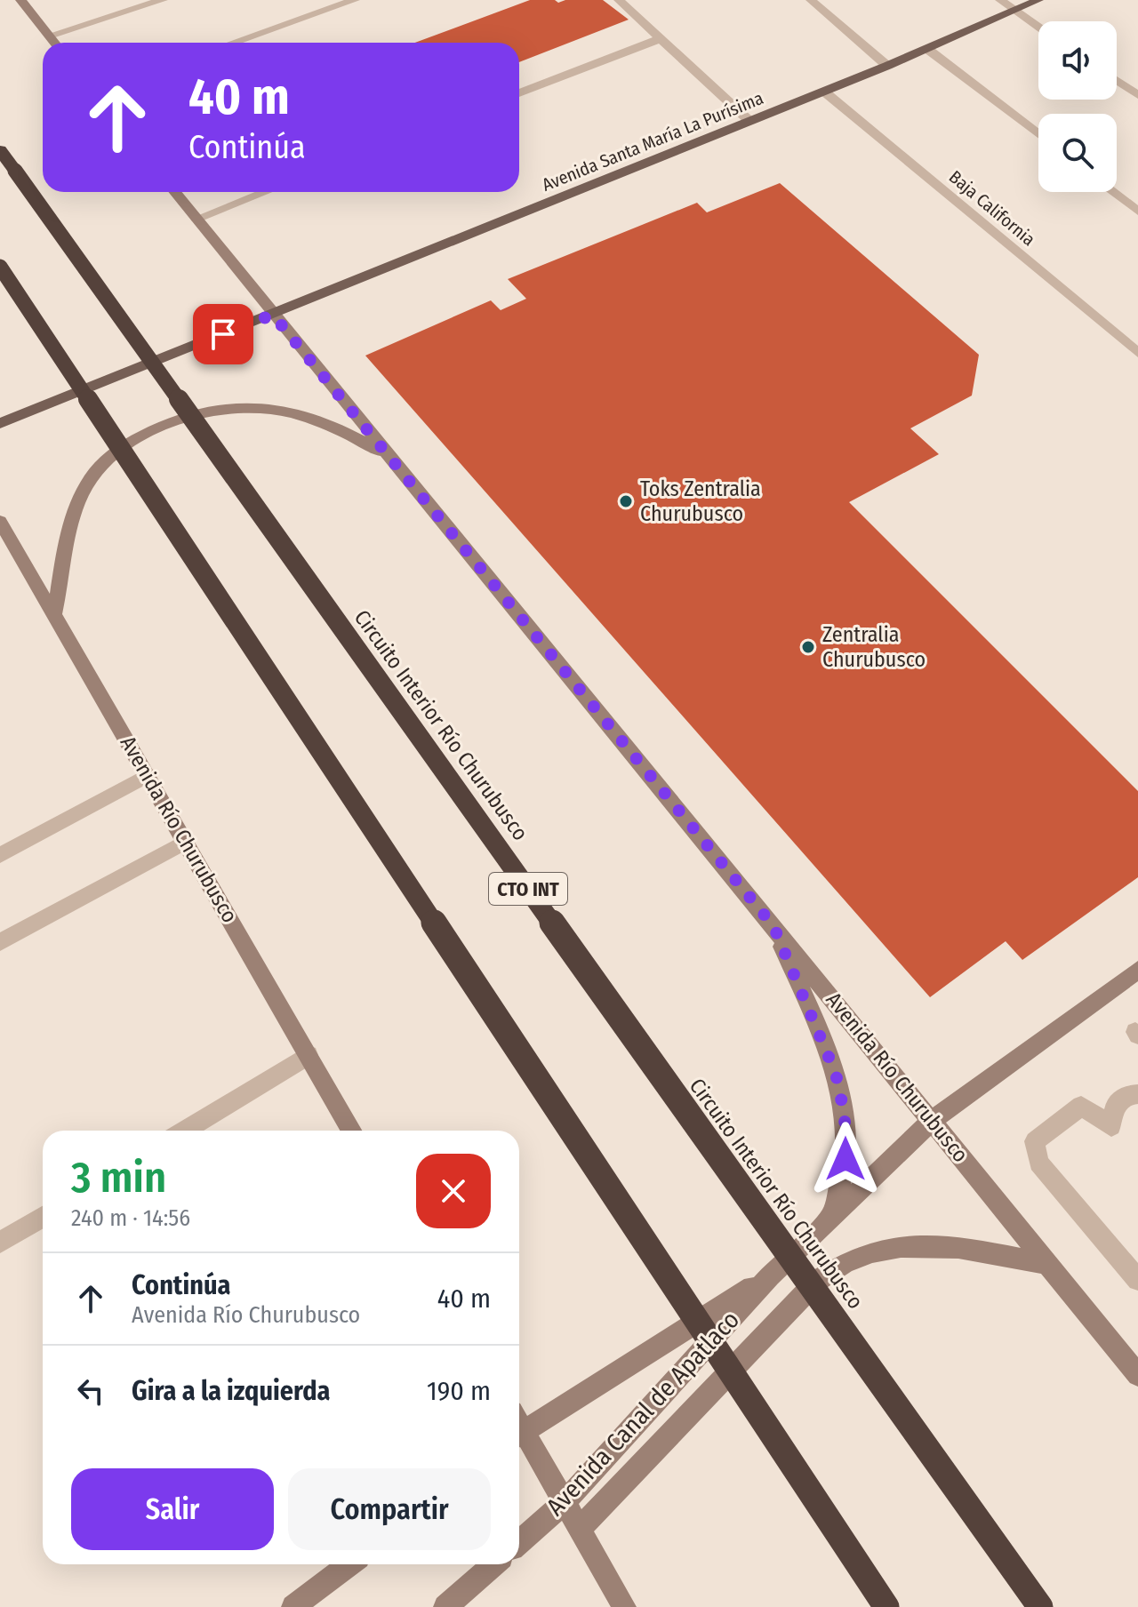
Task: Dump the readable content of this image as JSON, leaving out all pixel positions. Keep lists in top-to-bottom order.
{
  "streets": {
    "highway": ["Circuito Interior Río Churubusco", "CTO INT"],
    "main road": ["Avenida Santa María La Purísima", "Avenida Río Churubusco", "Avenida Canal de Apatlaco"],
    "street": ["Baja California"]
  },
  "crossings": [
    ["Avenida Santa María La Purísima", "Baja California"],
    ["Avenida Santa María La Purísima", "Avenida Río Churubusco"],
    ["Avenida Río Churubusco", "Avenida Canal de Apatlaco"]
  ],
  "places": ["Toks Zentralia Churubusco", "Zentralia Churubusco"],
  "page": {
    "turn": ["40 m", "Continúa"],
    "heading": ["3 min", "240 m · 14:56"],
    "list": [
      {
        "name": "Continúa",
        "note": "Avenida Río Churubusco",
        "value": "40 m"
      },
      {
        "name": "Gira a la izquierda",
        "value": "190 m"
      }
    ],
    "buttons": ["Salir", "Compartir"]
  }
}
